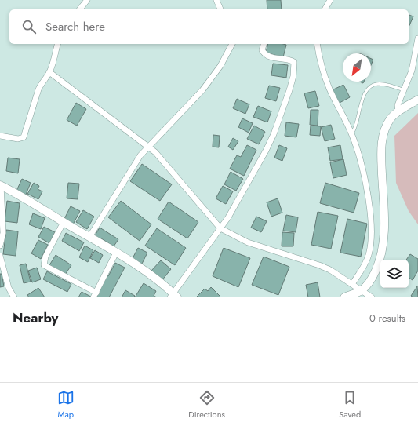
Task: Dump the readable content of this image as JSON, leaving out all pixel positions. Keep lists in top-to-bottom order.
{
  "north": "bottom left",
  "page": {
    "search": "Search here",
    "heading": ["Nearby", "0 results"],
    "nav": ["Map", "Directions", "Saved"]
  }
}
